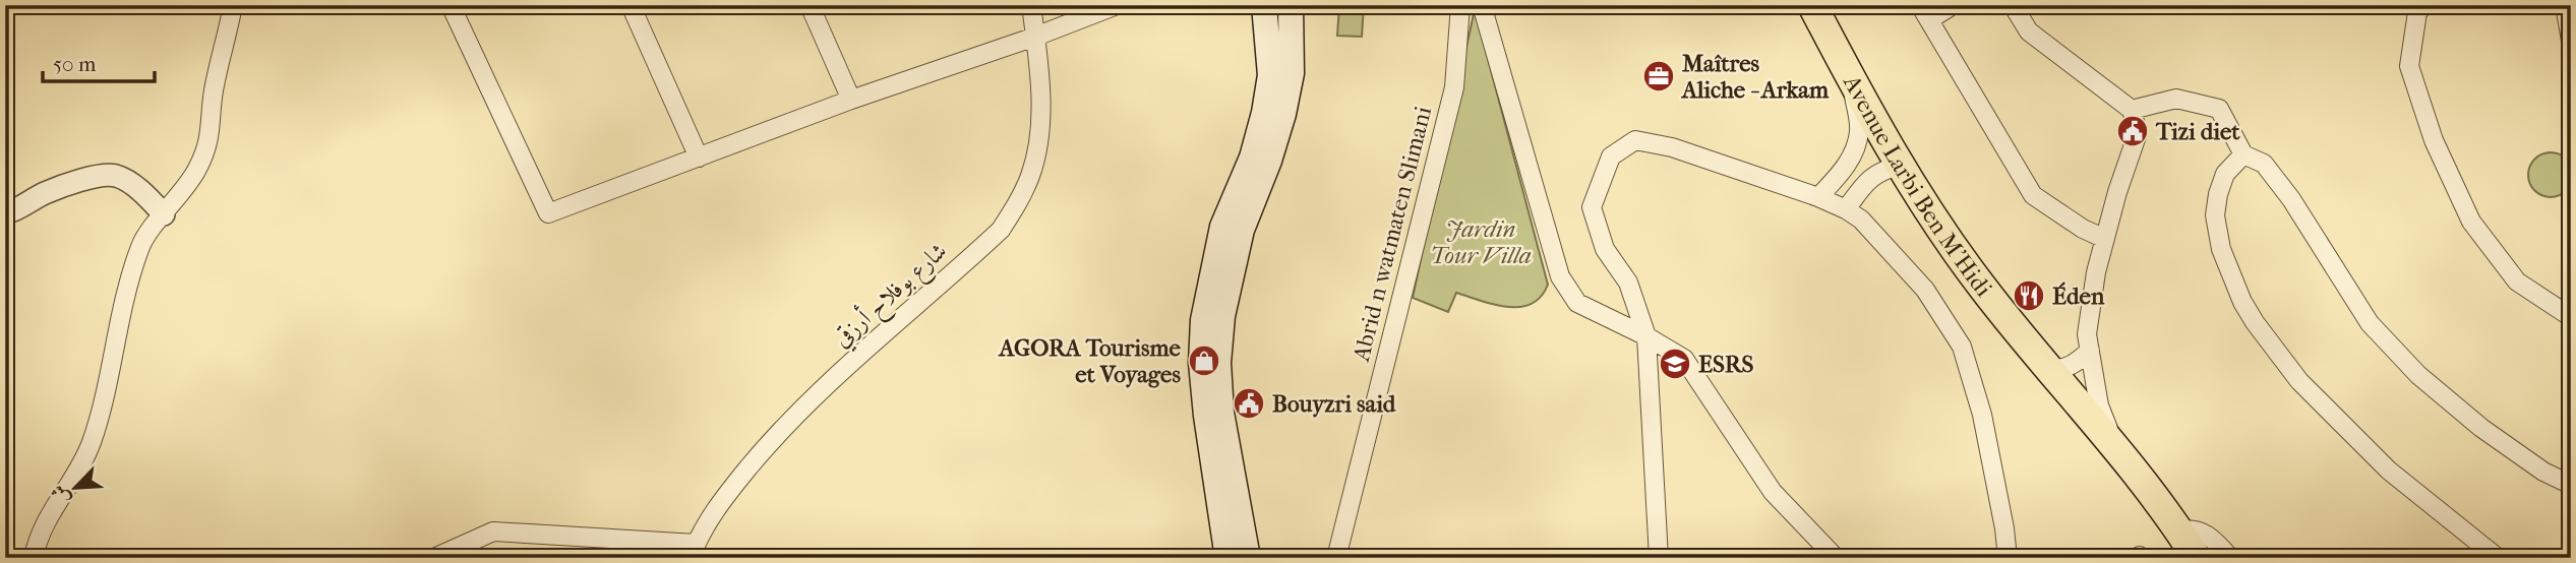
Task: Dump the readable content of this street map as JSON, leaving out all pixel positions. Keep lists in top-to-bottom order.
{
  "streets": {
    "main road": ["Avenue Larbi Ben M'Hidi"],
    "street": ["Abrid n watmaten Slimani", "شارع بوفلاح أرزقي"]
  },
  "parks": ["Jardin Tour Villa"],
  "places": {
    "office": ["Maîtres Aliche - Arkam"],
    "public building": ["Tizi diet", "Bouyzri said"],
    "restaurant": ["Éden"],
    "shop": ["AGORA Tourisme et Voyages"],
    "school or university": ["ESRS"]
  },
  "scale_bar": "50 m",
  "north": "bottom left"
}
